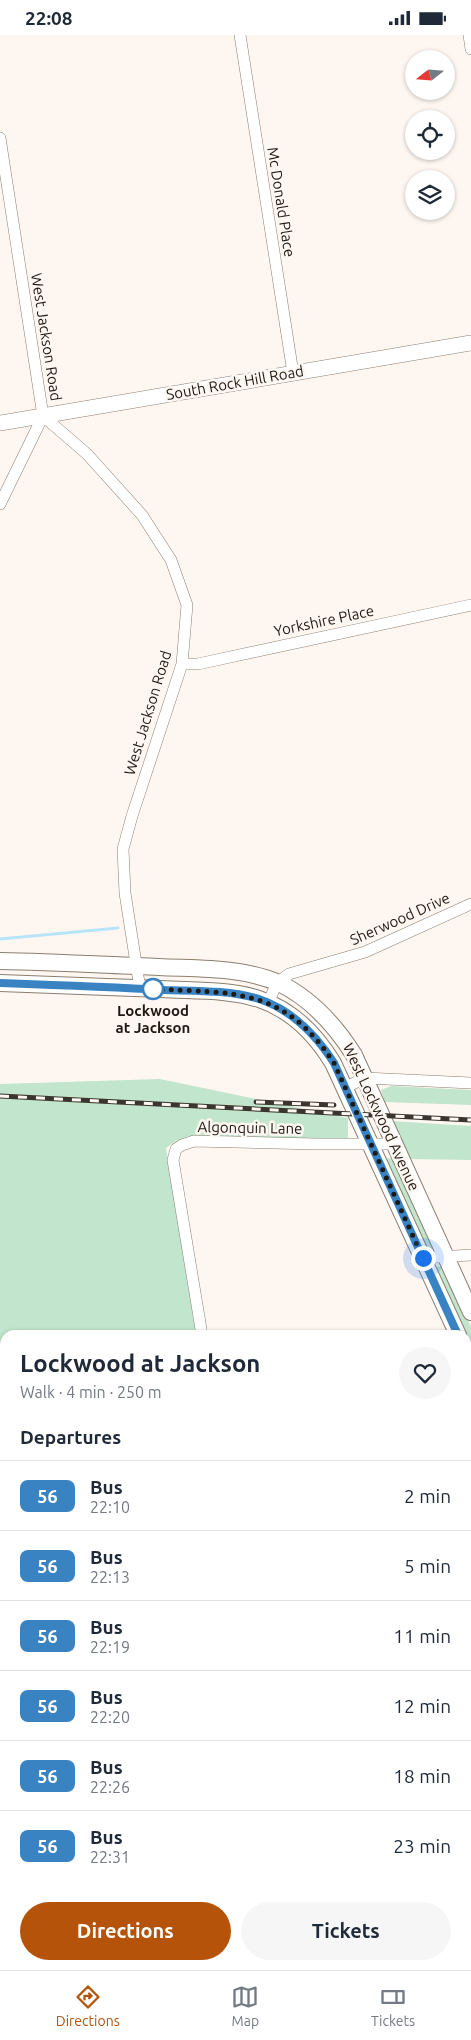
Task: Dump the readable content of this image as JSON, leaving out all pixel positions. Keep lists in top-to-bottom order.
{
  "streets": {
    "main road": ["West Lockwood Avenue"],
    "street": [
      "Mc Donald Place",
      "West Jackson Road",
      "South Rock Hill Road",
      "Yorkshire Place",
      "Sherwood Drive",
      "Algonquin Lane"
    ]
  },
  "crossings": [
    ["Mc Donald Place", "South Rock Hill Road"],
    ["West Jackson Road", "South Rock Hill Road"],
    ["West Jackson Road", "Yorkshire Place"],
    ["West Jackson Road", "West Lockwood Avenue"],
    ["Sherwood Drive", "West Lockwood Avenue"],
    ["West Lockwood Avenue", "Algonquin Lane"]
  ],
  "places": ["Lockwood at Jackson"],
  "lines": ["bus line 56"],
  "north": "left",
  "page": {
    "status": "22:08",
    "heading": [
      ["Lockwood at Jackson", "Walk · 4 min · 250 m"],
      "Departures"
    ],
    "list": [
      {
        "mark": "56",
        "name": "Bus",
        "note": "22:10",
        "value": "2 min"
      },
      {
        "mark": "56",
        "name": "Bus",
        "note": "22:13",
        "value": "5 min"
      },
      {
        "mark": "56",
        "name": "Bus",
        "note": "22:19",
        "value": "11 min"
      },
      {
        "mark": "56",
        "name": "Bus",
        "note": "22:20",
        "value": "12 min"
      },
      {
        "mark": "56",
        "name": "Bus",
        "note": "22:26",
        "value": "18 min"
      },
      {
        "mark": "56",
        "name": "Bus",
        "note": "22:31",
        "value": "23 min"
      }
    ],
    "buttons": ["Directions", "Tickets"],
    "tabs": ["Directions", "Map", "Tickets"]
  }
}
